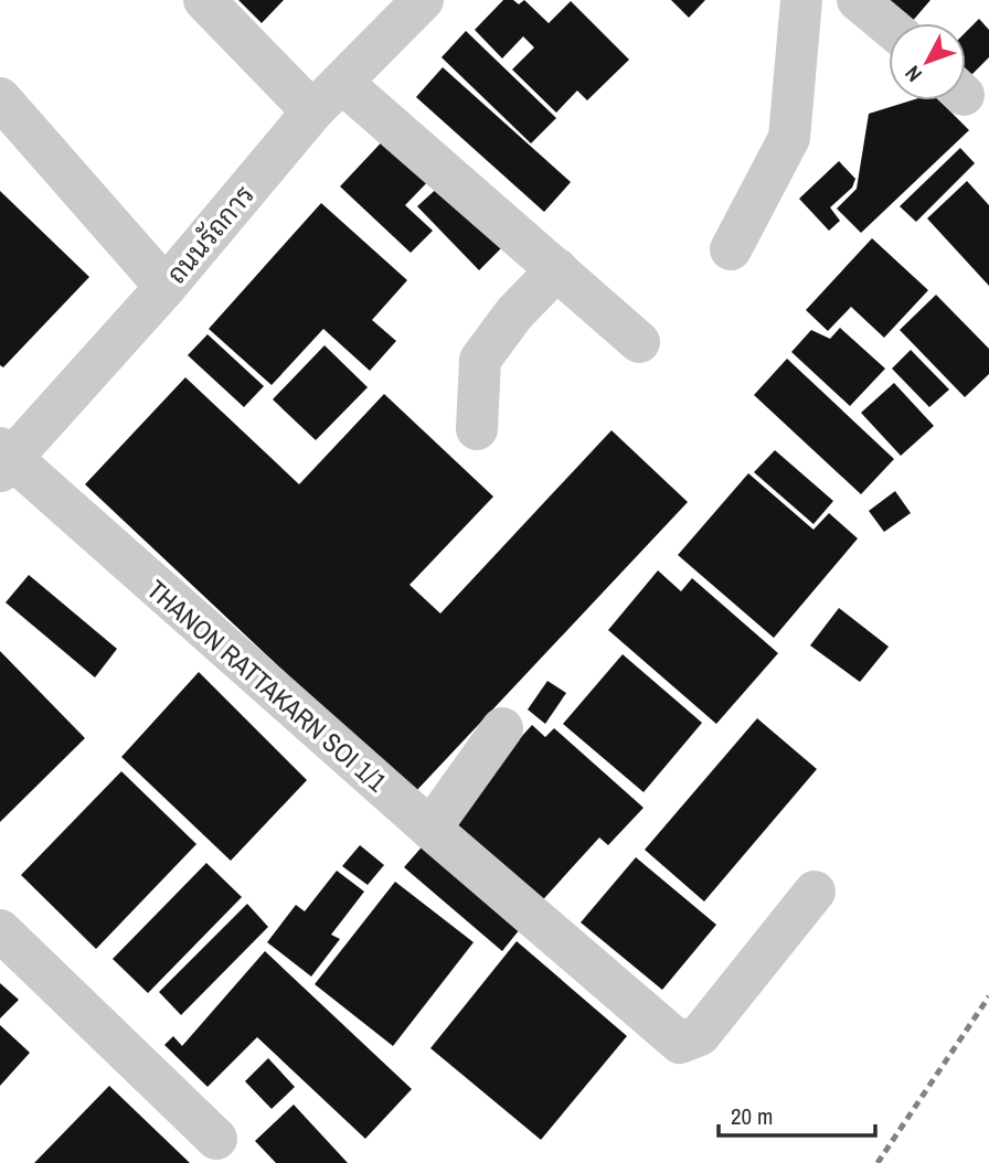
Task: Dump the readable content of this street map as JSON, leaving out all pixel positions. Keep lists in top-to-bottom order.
{
  "streets": {
    "street": ["ถนนรัถการ", "THANON RATTAKARN SOI 1/1"]
  },
  "crossings": [
    ["ถนนรัถการ", "THANON RATTAKARN SOI 1/1"]
  ],
  "scale_bar": "20 m",
  "north": "bottom left"
}
